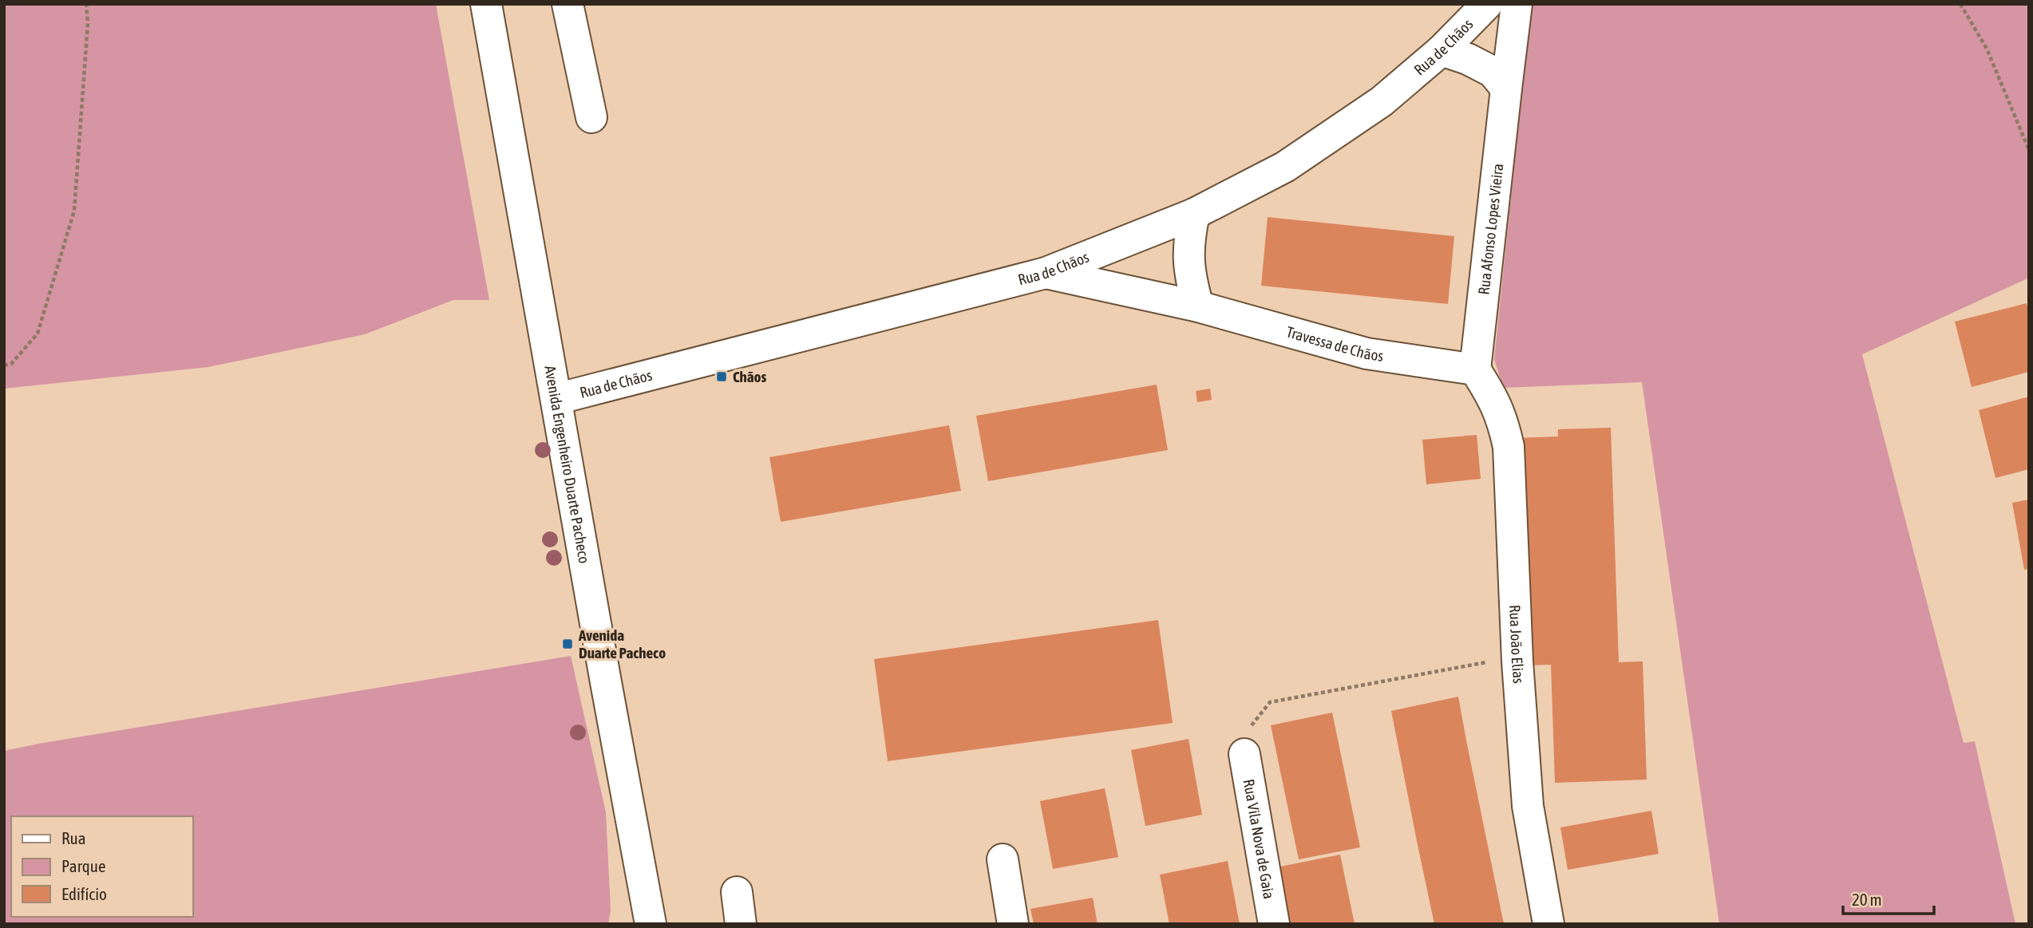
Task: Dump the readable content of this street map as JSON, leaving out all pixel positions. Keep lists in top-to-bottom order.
{
  "streets": {
    "street": [
      "Rua de Chãos",
      "Rua Afonso Lopes Vieira",
      "Travessa de Chãos",
      "Avenida Engenheiro Duarte Pacheco",
      "Rua João Elias",
      "Rua Vila Nova de Gaia"
    ]
  },
  "crossings": [
    ["Rua de Chãos", "Travessa de Chãos"],
    ["Rua de Chãos", "Avenida Engenheiro Duarte Pacheco"],
    ["Rua Afonso Lopes Vieira", "Travessa de Chãos"],
    ["Rua Afonso Lopes Vieira", "Rua João Elias"],
    ["Travessa de Chãos", "Rua João Elias"]
  ],
  "places": {
    "transit": ["Chãos", "Avenida Duarte Pacheco"]
  },
  "legend": ["Rua", "Parque", "Edifício"],
  "scale_bar": "20 m"
}
